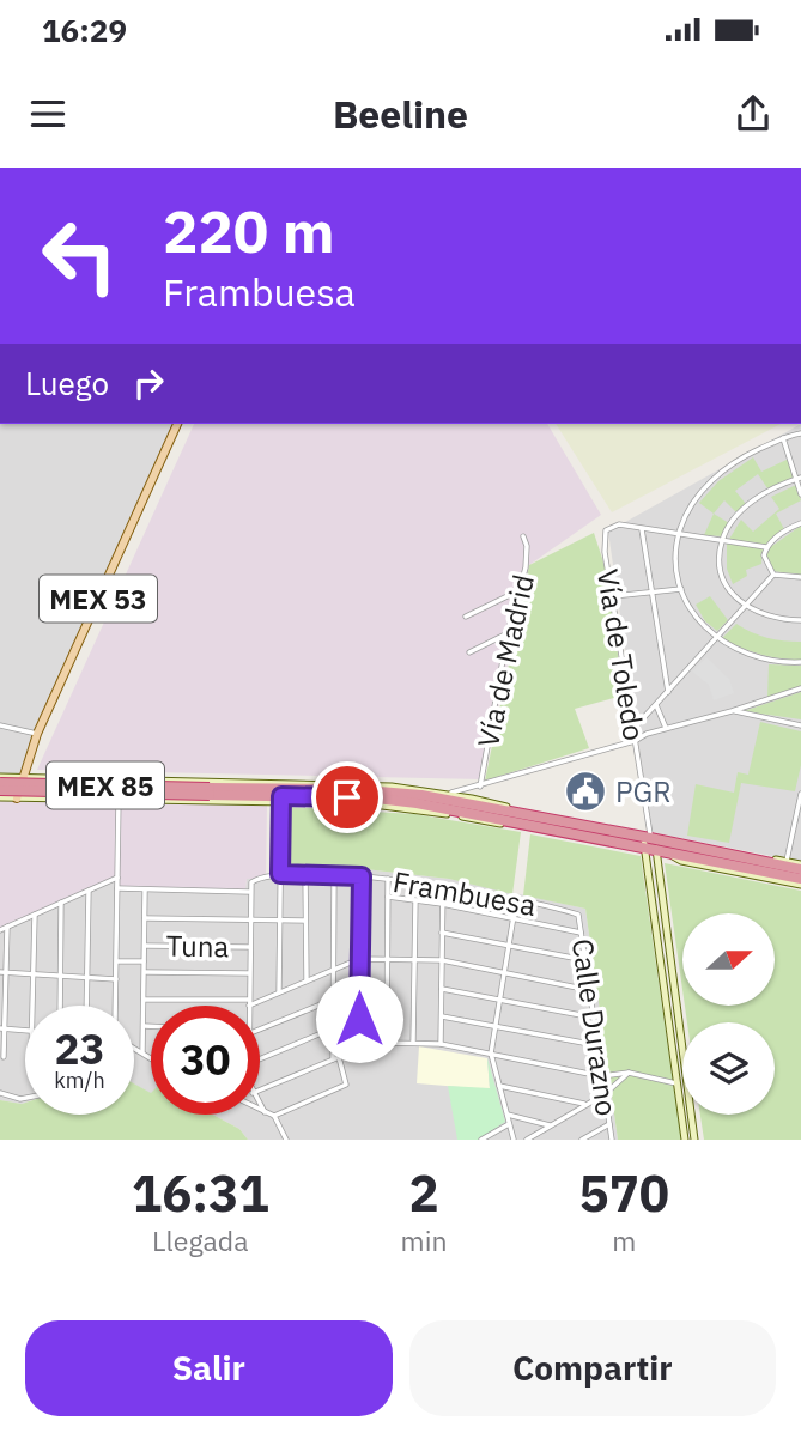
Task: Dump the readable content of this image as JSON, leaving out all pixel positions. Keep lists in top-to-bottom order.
{
  "streets": {
    "highway": ["MEX 85"],
    "main road": ["MEX 53"],
    "street": [
      "Vía de Toledo",
      "Vía de Madrid",
      "Frambuesa",
      "Tuna",
      "Calle Durazno"
    ]
  },
  "crossings": [
    ["Vía de Toledo", "MEX 85"],
    ["Frambuesa", "Calle Durazno"]
  ],
  "places": {
    "public building": ["PGR"]
  },
  "north": "right",
  "page": {
    "status": "16:29",
    "header": "Beeline",
    "turn": ["220 m", "Frambuesa"],
    "then": "Luego",
    "speed": "23 km/h",
    "limit": "30",
    "eta": [
      "16:31",
      "Llegada",
      "2",
      "min",
      "570",
      "m"
    ],
    "buttons": ["Salir", "Compartir"]
  }
}
